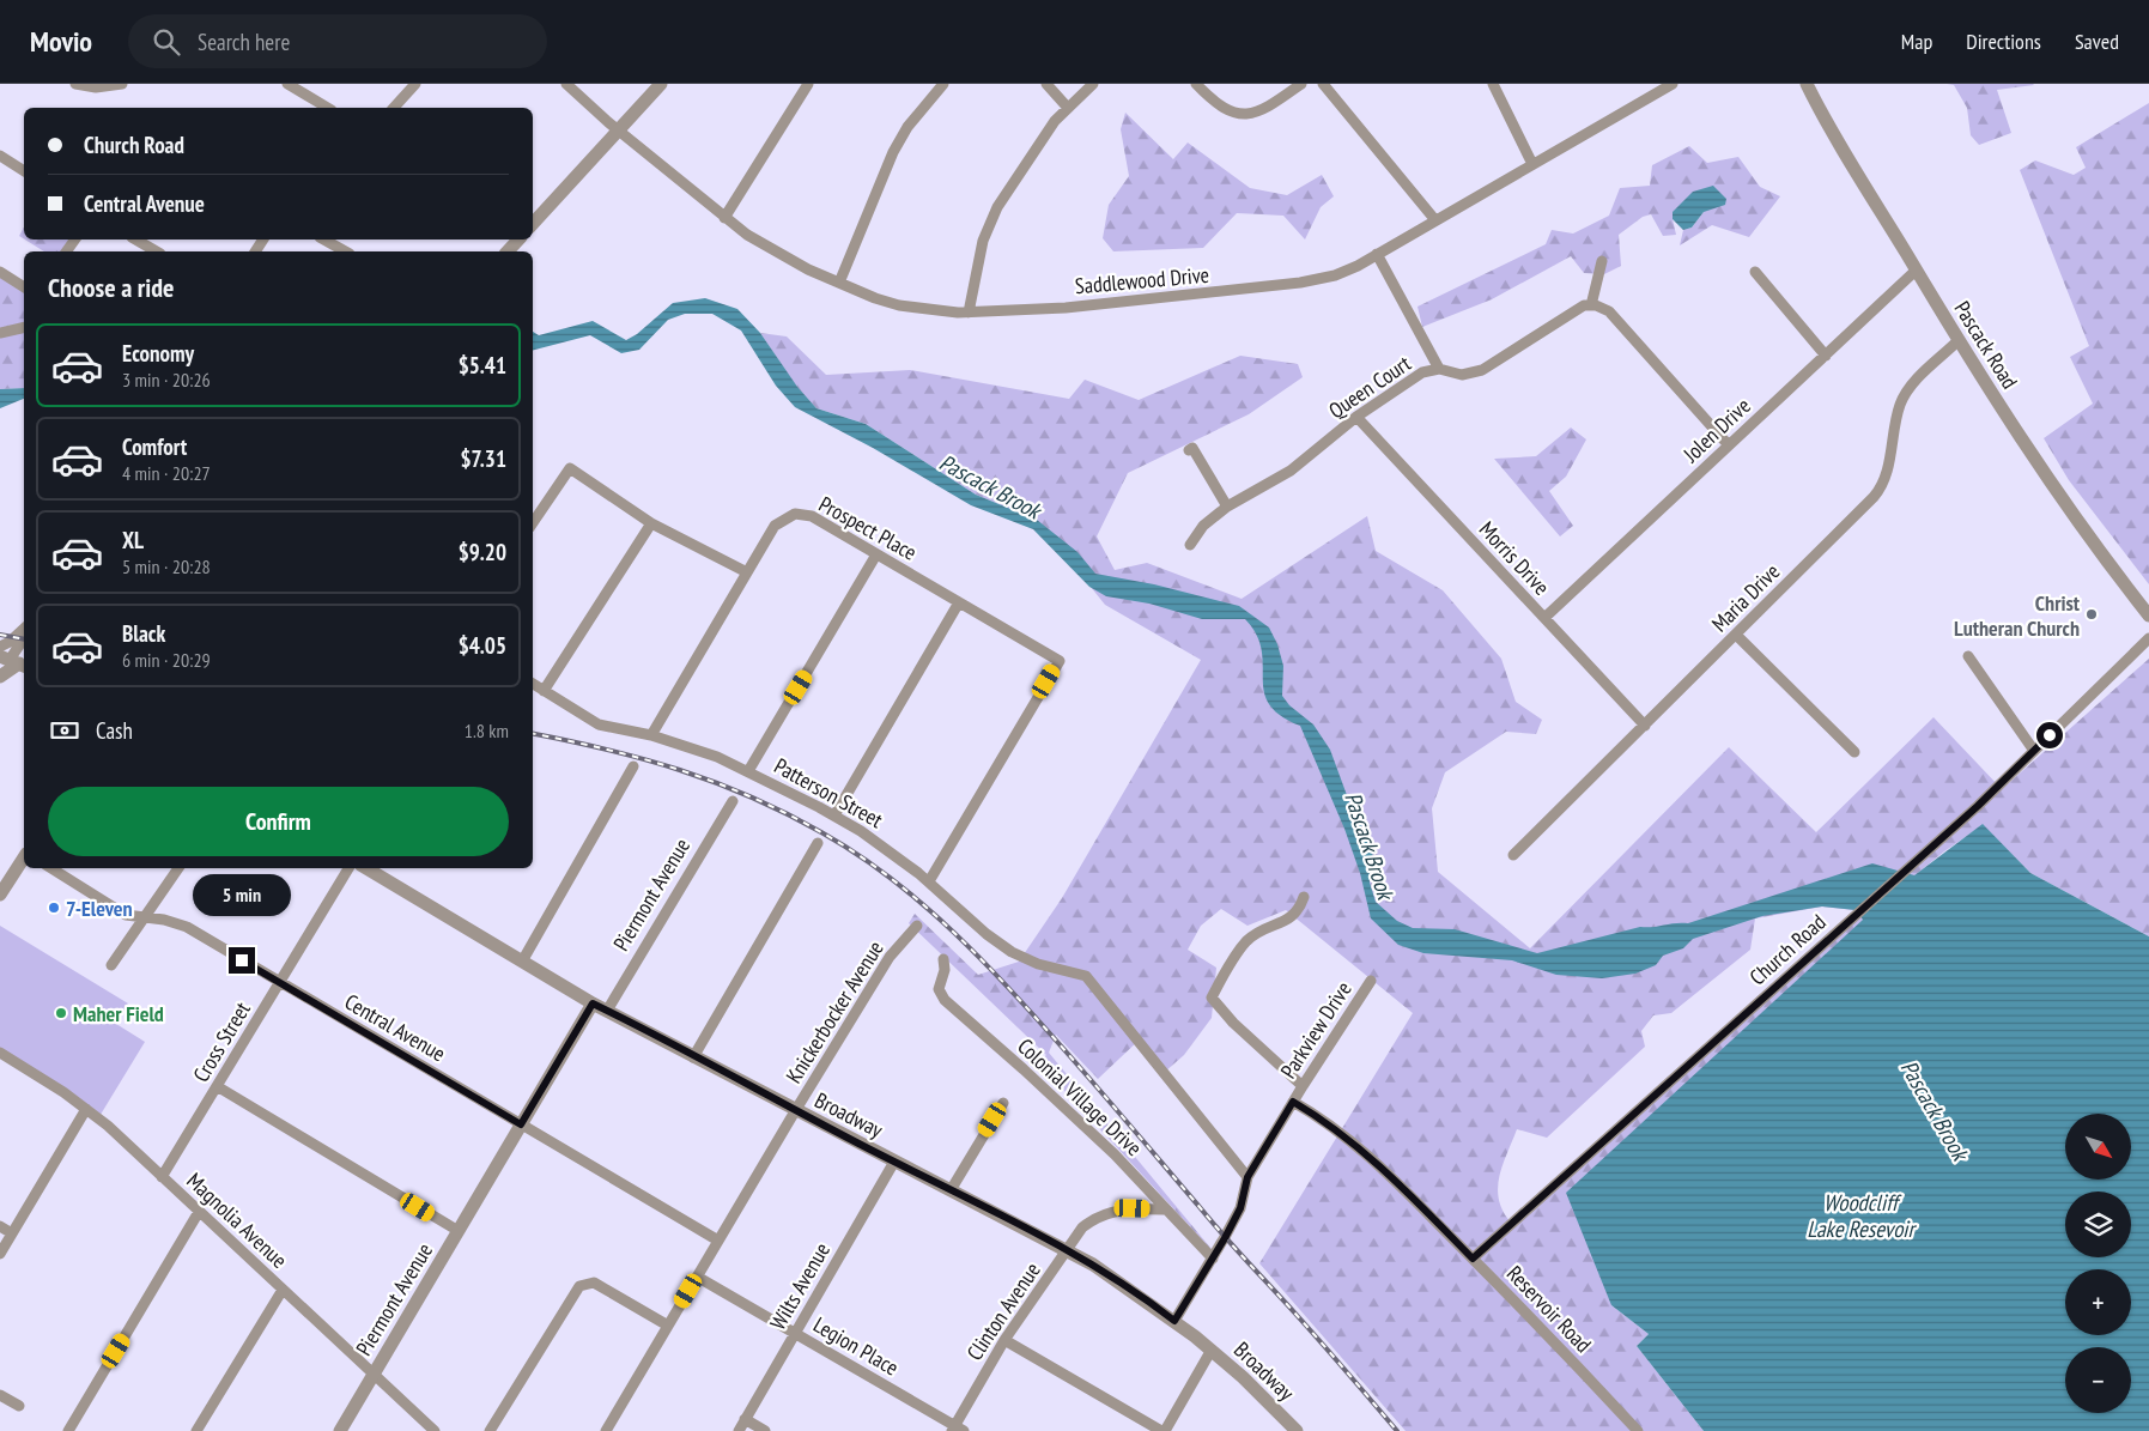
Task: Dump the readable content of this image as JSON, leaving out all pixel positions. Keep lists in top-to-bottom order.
{
  "streets": {
    "street": [
      "Saddlewood Drive",
      "Pascack Road",
      "Queen Court",
      "Jolen Drive",
      "Prospect Place",
      "Morris Drive",
      "Maria Drive",
      "Patterson Street",
      "Piermont Avenue",
      "Church Road",
      "Knickerbocker Avenue",
      "Central Avenue",
      "Parkview Drive",
      "Cross Street",
      "Colonial Village Drive",
      "Broadway",
      "Magnolia Avenue",
      "Wilts Avenue",
      "Reservoir Road",
      "Clinton Avenue",
      "Legion Place"
    ]
  },
  "crossings": [
    ["Pascack Road", "Jolen Drive"],
    ["Pascack Road", "Maria Drive"],
    ["Queen Court", "Morris Drive"],
    ["Jolen Drive", "Morris Drive"],
    ["Prospect Place", "Patterson Street"],
    ["Morris Drive", "Maria Drive"],
    ["Patterson Street", "Parkview Drive"],
    ["Piermont Avenue", "Central Avenue"],
    ["Piermont Avenue", "Broadway"],
    ["Piermont Avenue", "Magnolia Avenue"],
    ["Church Road", "Reservoir Road"],
    ["Knickerbocker Avenue", "Central Avenue"],
    ["Knickerbocker Avenue", "Broadway"],
    ["Knickerbocker Avenue", "Legion Place"],
    ["Central Avenue", "Cross Street"],
    ["Parkview Drive", "Colonial Village Drive"],
    ["Parkview Drive", "Broadway"],
    ["Parkview Drive", "Reservoir Road"],
    ["Cross Street", "Magnolia Avenue"],
    ["Colonial Village Drive", "Clinton Avenue"],
    ["Broadway", "Wilts Avenue"],
    ["Broadway", "Clinton Avenue"],
    ["Wilts Avenue", "Legion Place"],
    ["Clinton Avenue", "Legion Place"]
  ],
  "water": ["Pascack Brook", "Woodcliff Lake Resevoir"],
  "places": ["Christ Lutheran Church", "7-Eleven", "Maher Field"],
  "north": "bottom right",
  "page": {
    "header": "Movio",
    "search": "Search here",
    "nav": ["Map", "Directions", "Saved"],
    "banner": ["Church Road", "Central Avenue"],
    "heading": "Choose a ride",
    "list": [
      {
        "name": "Economy",
        "note": "3 min · 20:26",
        "value": "$5.41"
      },
      {
        "name": "Comfort",
        "note": "4 min · 20:27",
        "value": "$7.31"
      },
      {
        "name": "XL",
        "note": "5 min · 20:28",
        "value": "$9.20"
      },
      {
        "name": "Black",
        "note": "6 min · 20:29",
        "value": "$4.05"
      }
    ],
    "pay": ["Cash", "1.8 km"],
    "buttons": "Confirm",
    "bubble": "5 min",
    "map_buttons": ["+", "−"]
  }
}
